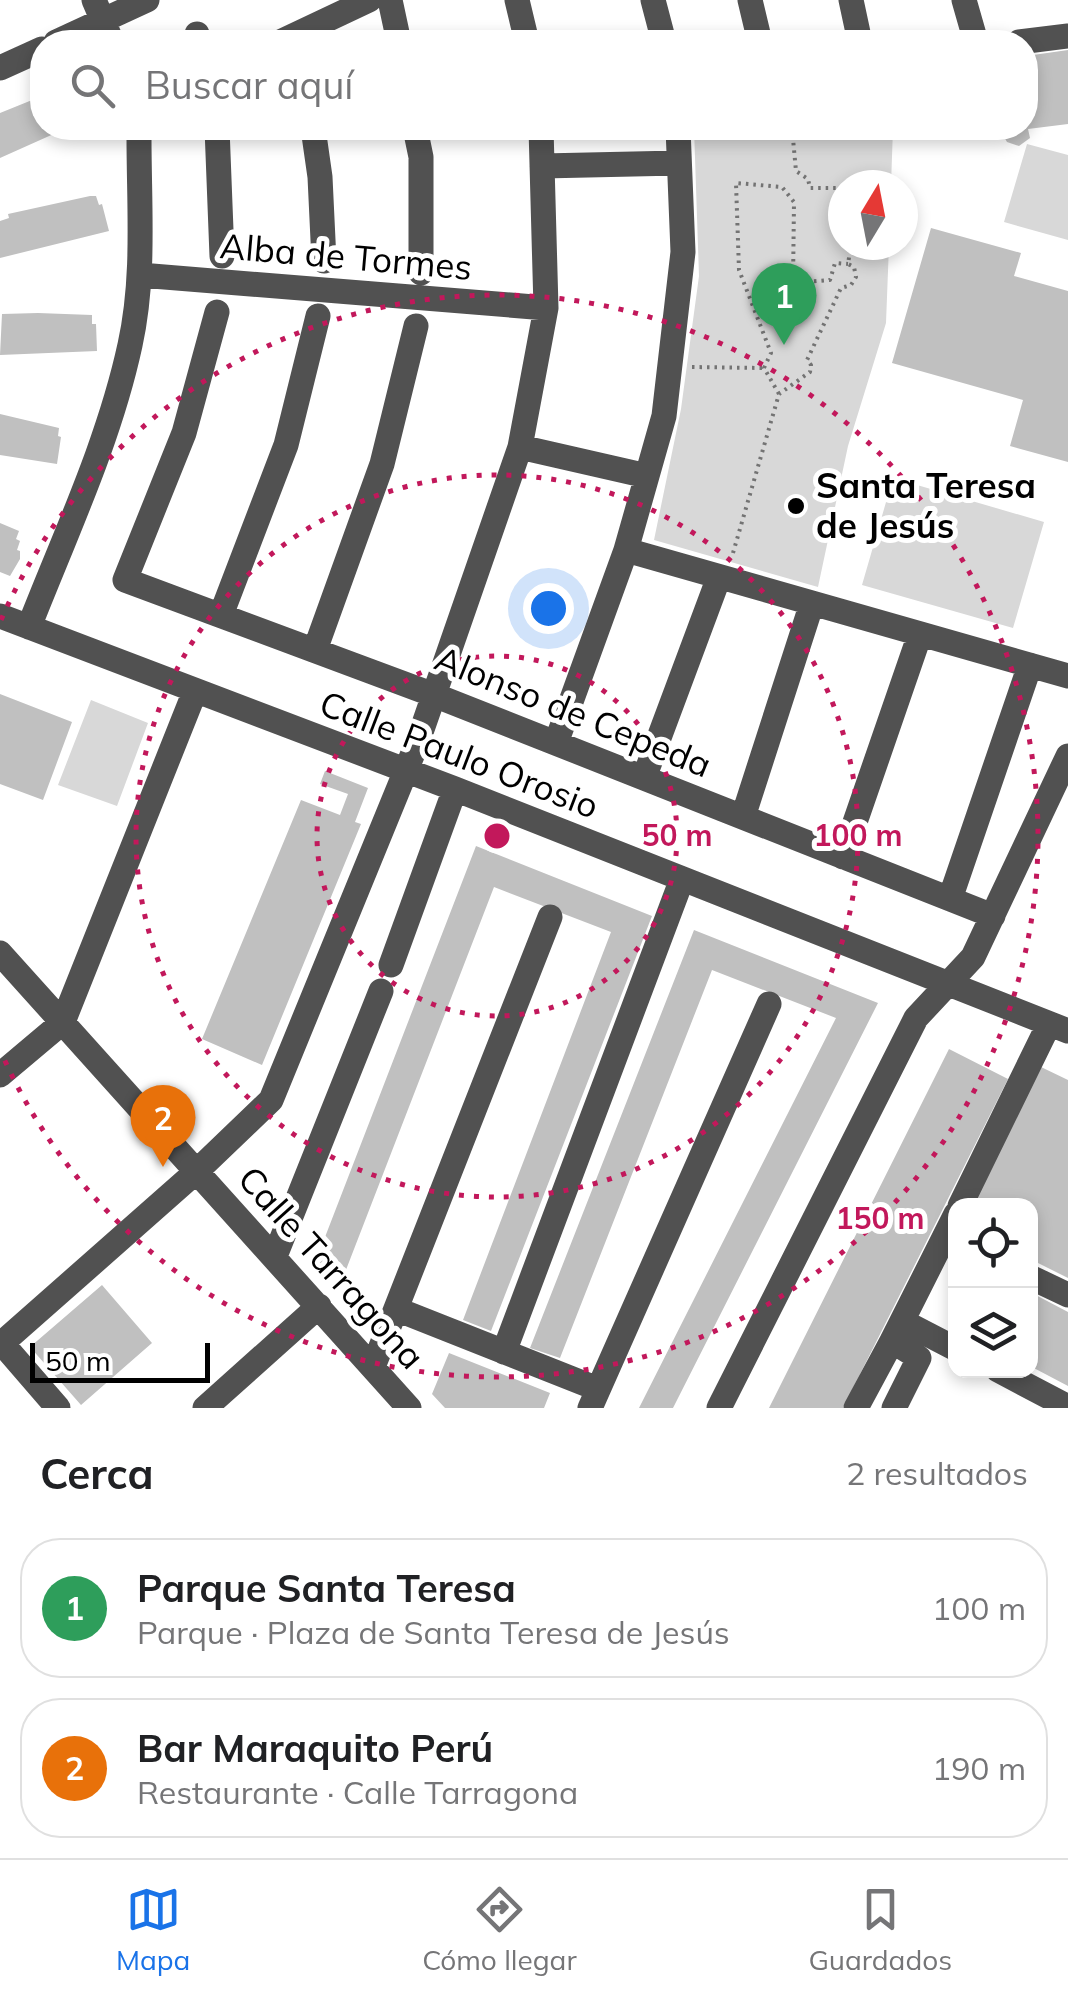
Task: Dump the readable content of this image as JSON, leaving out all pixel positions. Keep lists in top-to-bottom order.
{
  "streets": {
    "street": [
      "Alba de Tormes",
      "Alonso de Cepeda",
      "Calle Paulo Orosio",
      "Calle Tarragona"
    ]
  },
  "places": ["Santa Teresa de Jesús"],
  "scale_bar": "50 m",
  "north": "top",
  "page": {
    "search": "Buscar aquí",
    "pins": ["1", "2"],
    "scale": "50 m",
    "heading": ["Cerca", "2 resultados"],
    "list": [
      {
        "mark": "1",
        "name": "Parque Santa Teresa",
        "note": "Parque · Plaza de Santa Teresa de Jesús",
        "value": "100 m"
      },
      {
        "mark": "2",
        "name": "Bar Maraquito Perú",
        "note": "Restaurante · Calle Tarragona",
        "value": "190 m"
      }
    ],
    "nav": ["Mapa", "Cómo llegar", "Guardados"]
  },
  "rings": ["50 m", "100 m", "150 m"]
}
